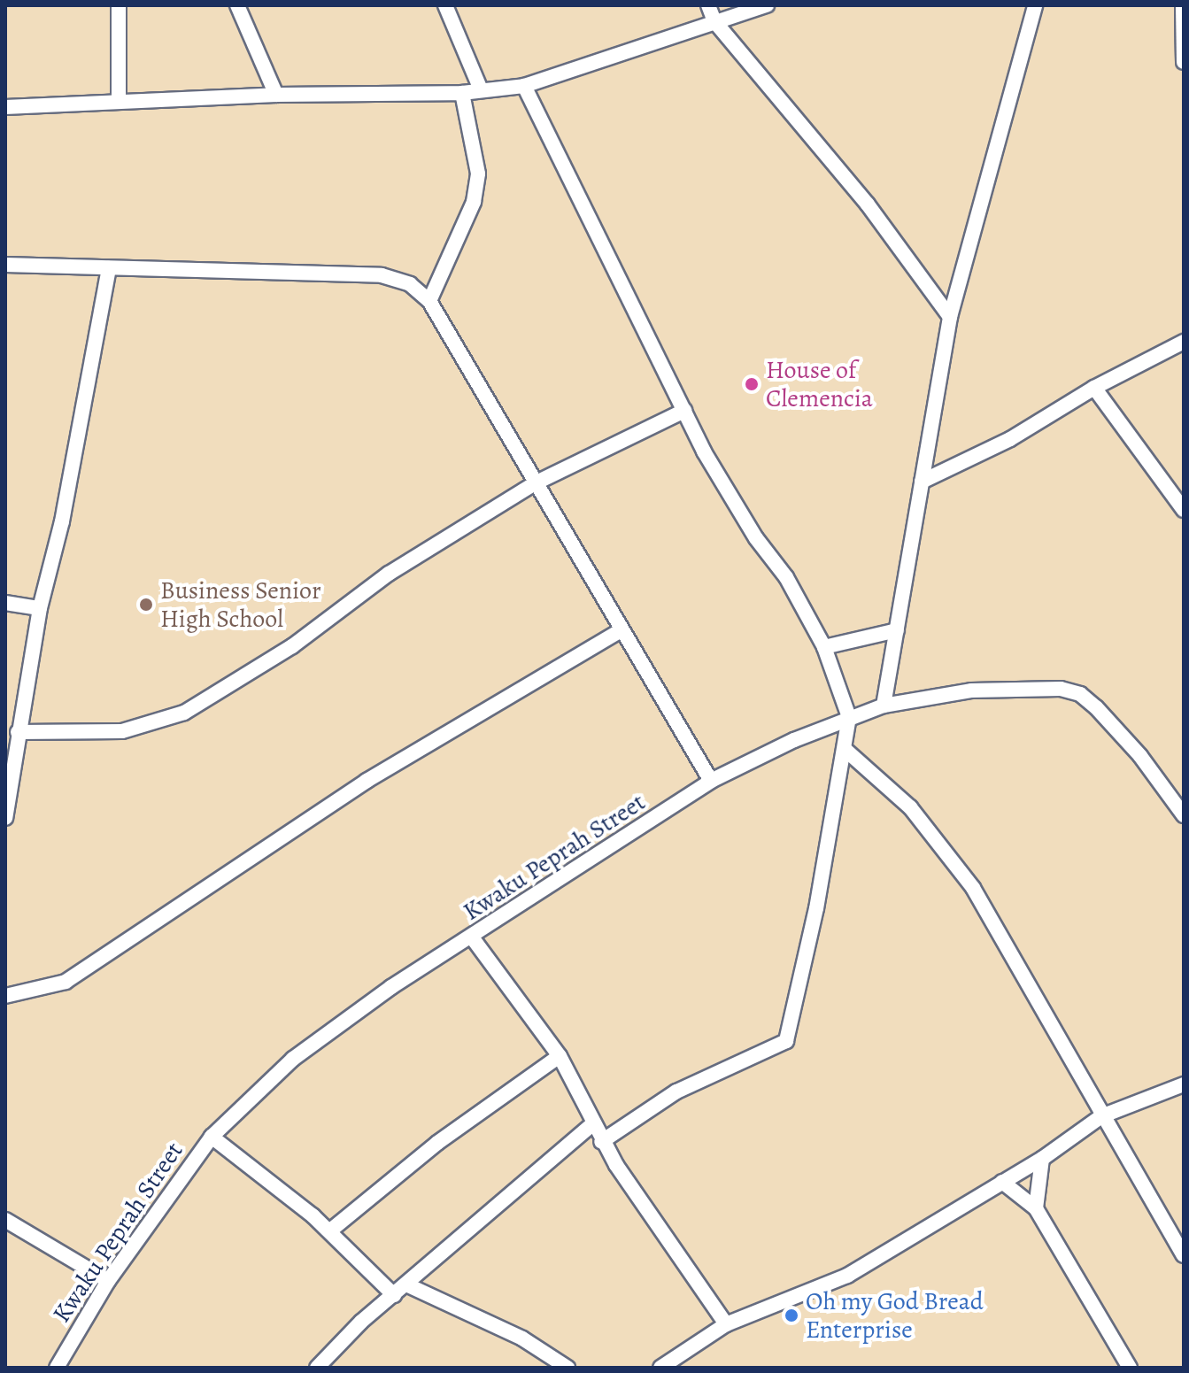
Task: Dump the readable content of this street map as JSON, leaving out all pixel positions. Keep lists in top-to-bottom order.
{
  "streets": {
    "street": ["Kwaku Peprah Street"]
  },
  "places": ["House of Clemencia", "Business Senior High School", "Oh my God Bread Enterprise"]
}
